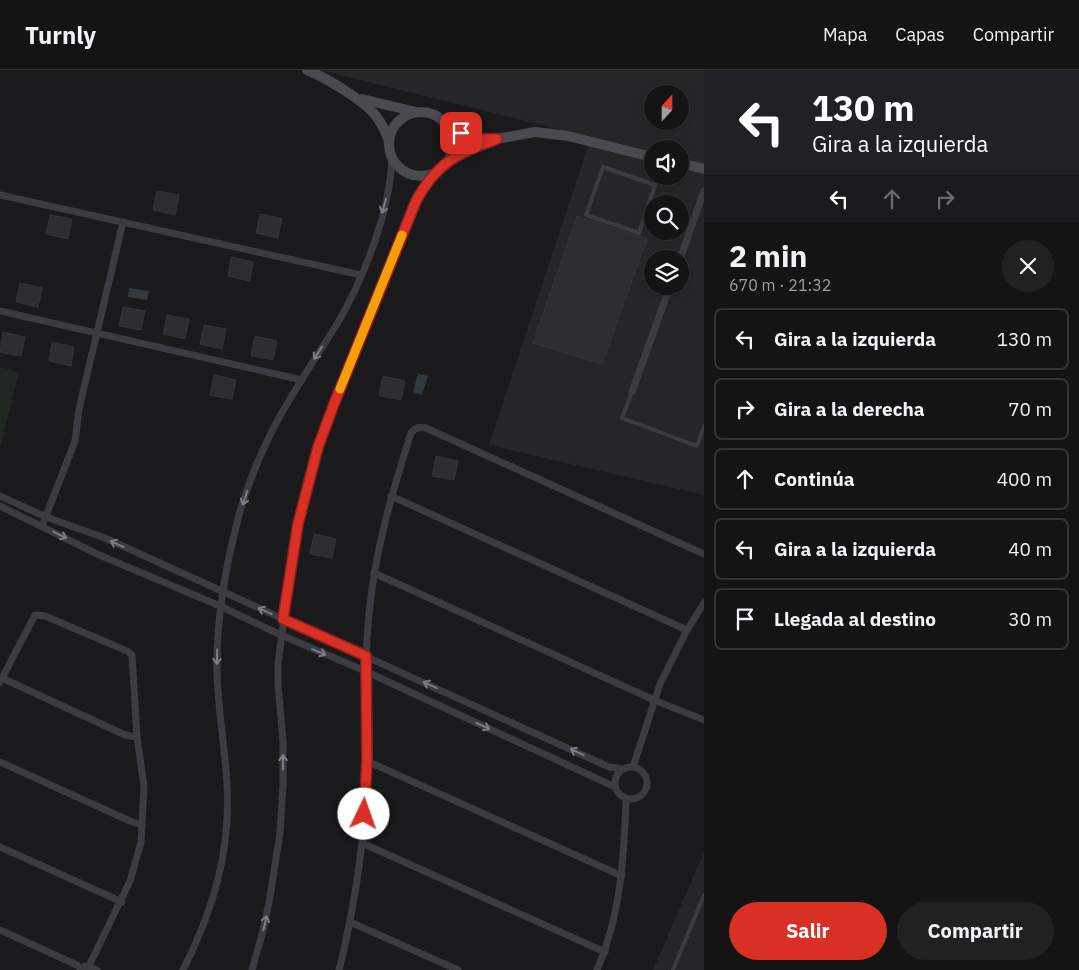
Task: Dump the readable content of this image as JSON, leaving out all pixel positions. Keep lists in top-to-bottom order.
{
  "north": "top",
  "page": {
    "header": "Turnly",
    "nav": ["Mapa", "Capas", "Compartir"],
    "turn": ["130 m", "Gira a la izquierda"],
    "heading": ["2 min", "670 m · 21:32"],
    "list": [
      {
        "name": "Gira a la izquierda",
        "value": "130 m"
      },
      {
        "name": "Gira a la derecha",
        "value": "70 m"
      },
      {
        "name": "Continúa",
        "value": "400 m"
      },
      {
        "name": "Gira a la izquierda",
        "value": "40 m"
      },
      {
        "name": "Llegada al destino",
        "value": "30 m"
      }
    ],
    "buttons": ["Salir", "Compartir"]
  }
}
